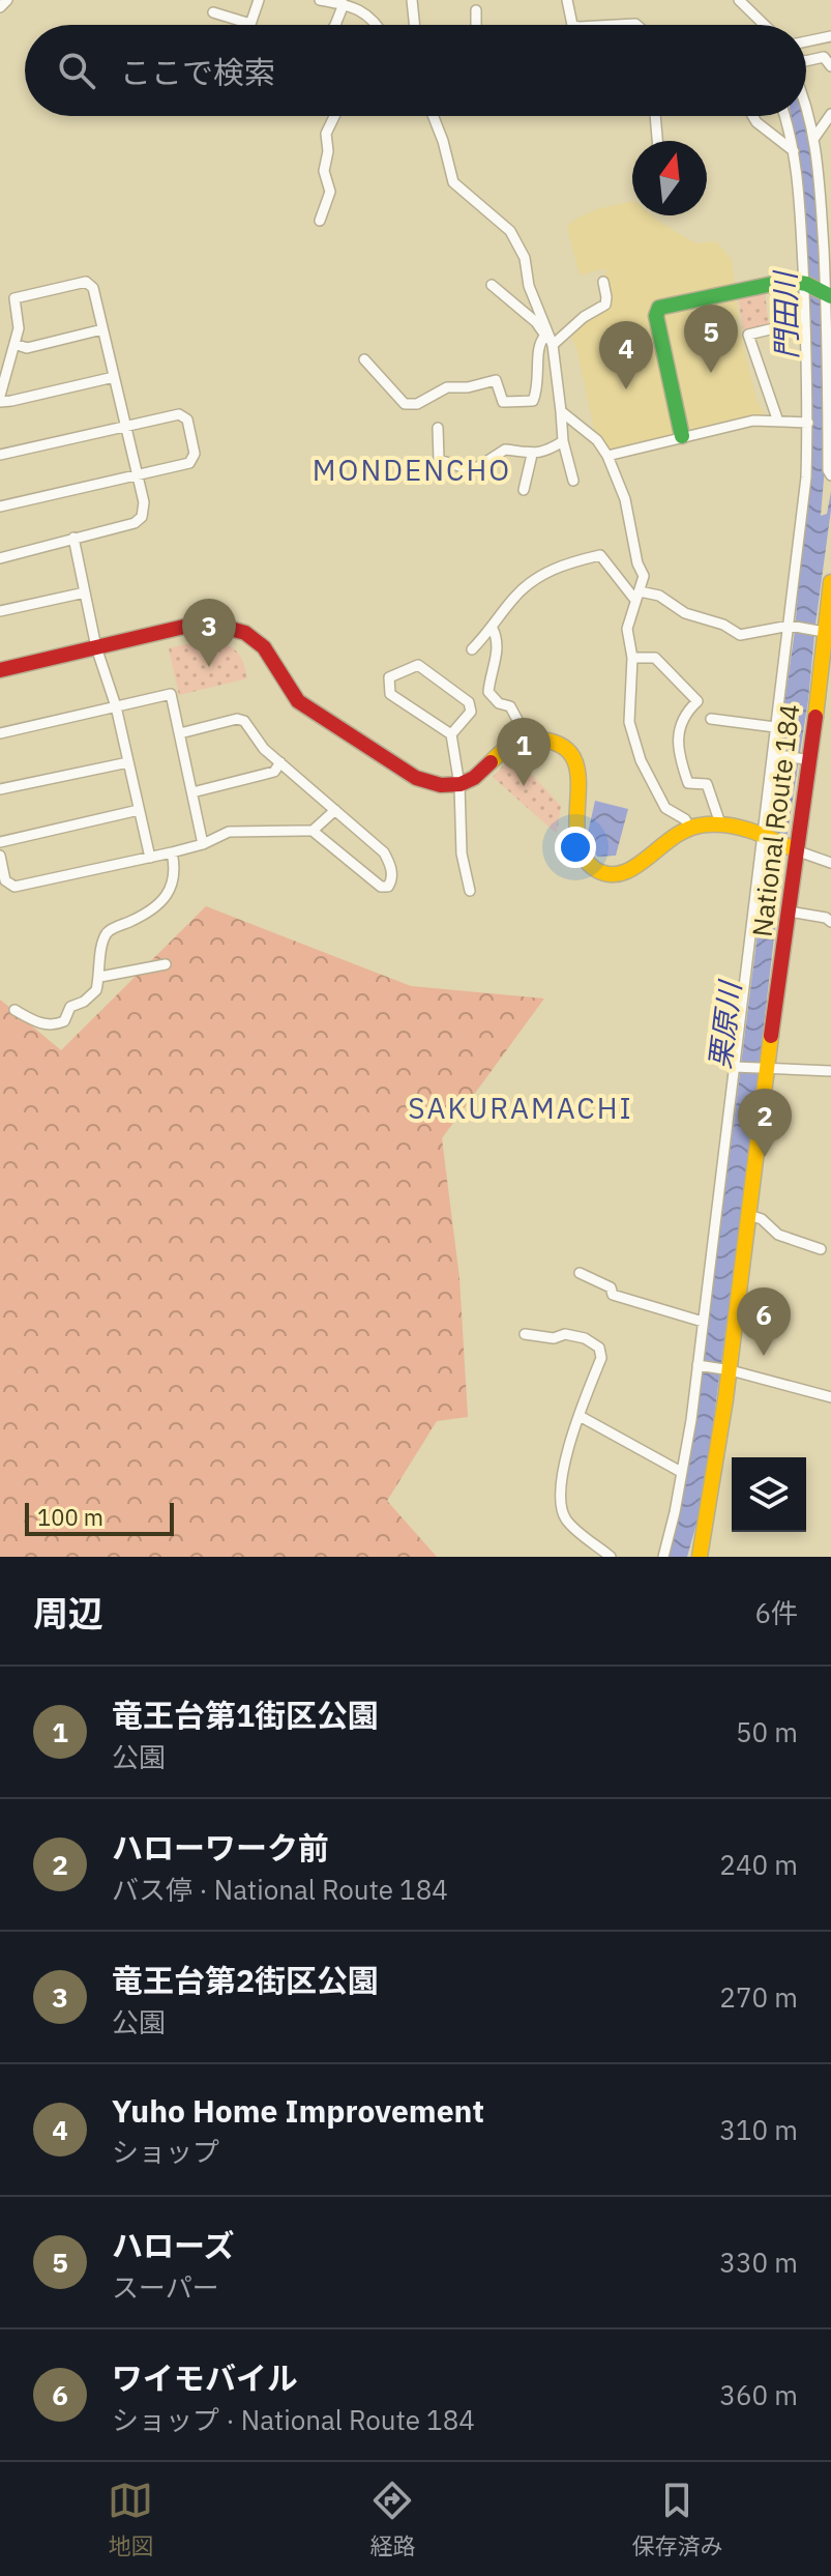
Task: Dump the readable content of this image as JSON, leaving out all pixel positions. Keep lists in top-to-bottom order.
{
  "streets": {
    "main road": ["National Route 184"]
  },
  "districts": ["MONDENCHO", "SAKURAMACHI"],
  "water": ["門田川", "栗原川"],
  "scale_bar": "100 m",
  "north": "top",
  "page": {
    "search": "ここで検索",
    "pins": [
      "5",
      "4",
      "3",
      "1",
      "2",
      "6"
    ],
    "scale": "100 m",
    "heading": ["周辺", "6件"],
    "list": [
      {
        "mark": "1",
        "name": "竜王台第1街区公園",
        "note": "公園",
        "value": "50 m"
      },
      {
        "mark": "2",
        "name": "ハローワーク前",
        "note": "バス停 · National Route 184",
        "value": "240 m"
      },
      {
        "mark": "3",
        "name": "竜王台第2街区公園",
        "note": "公園",
        "value": "270 m"
      },
      {
        "mark": "4",
        "name": "Yuho Home Improvement",
        "note": "ショップ",
        "value": "310 m"
      },
      {
        "mark": "5",
        "name": "ハローズ",
        "note": "スーパー",
        "value": "330 m"
      },
      {
        "mark": "6",
        "name": "ワイモバイル",
        "note": "ショップ · National Route 184",
        "value": "360 m"
      }
    ],
    "nav": ["地図", "経路", "保存済み"]
  }
}
